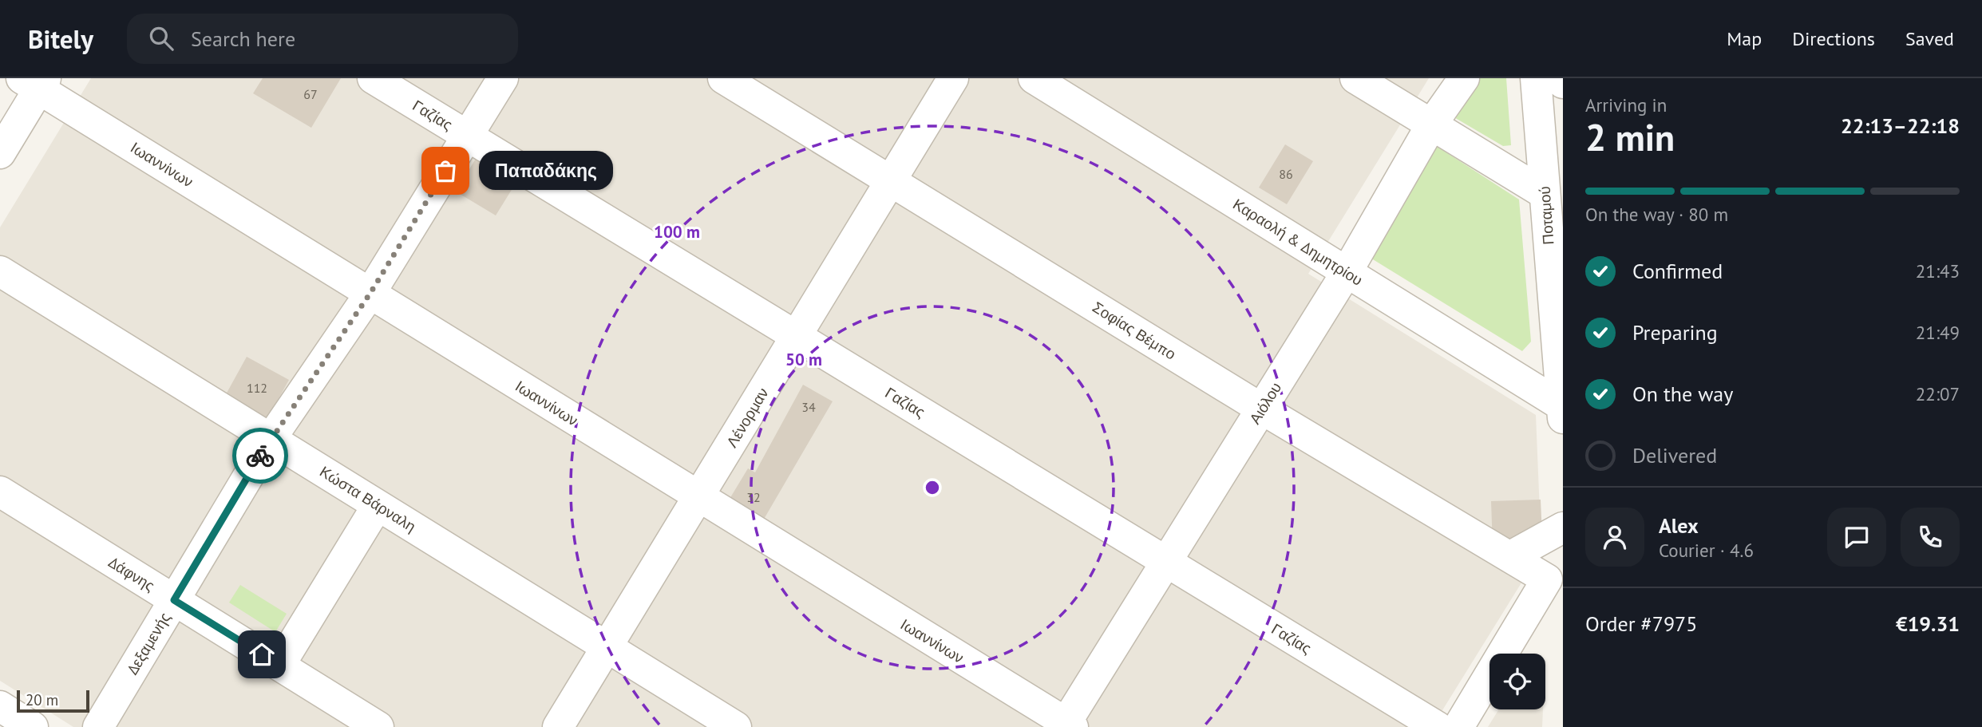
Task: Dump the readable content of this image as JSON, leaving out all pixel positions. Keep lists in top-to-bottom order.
{
  "streets": {
    "street": [
      "Γαζίας",
      "Ιωαννίνων",
      "Ποταμού",
      "Καραολή & Δημητρίου",
      "Σοφίας Βέμπο",
      "Αιόλου",
      "Λένορμαν",
      "Κώστα Βάρναλη",
      "Δάφνης",
      "Δεξαμενής"
    ]
  },
  "crossings": [
    ["Γαζίας", "Αιόλου"],
    ["Γαζίας", "Λένορμαν"],
    ["Γαζίας", "Δεξαμενής"],
    ["Ιωαννίνων", "Αιόλου"],
    ["Ιωαννίνων", "Λένορμαν"],
    ["Ιωαννίνων", "Δεξαμενής"],
    ["Ποταμού", "Καραολή & Δημητρίου"],
    ["Καραολή & Δημητρίου", "Αιόλου"],
    ["Σοφίας Βέμπο", "Αιόλου"],
    ["Σοφίας Βέμπο", "Λένορμαν"],
    ["Λένορμαν", "Κώστα Βάρναλη"],
    ["Κώστα Βάρναλη", "Δεξαμενής"],
    ["Δάφνης", "Δεξαμενής"]
  ],
  "places": ["Παπαδάκης"],
  "house_numbers": [
    "67",
    "86",
    "112",
    "34",
    "32"
  ],
  "scale_bar": "20 m",
  "page": {
    "header": "Bitely",
    "search": "Search here",
    "nav": ["Map", "Directions", "Saved"],
    "heading": ["2 min", "Arriving in", "22:13–22:18"],
    "panel": [
      "Alex",
      "Courier · 4.6",
      "Order #7975",
      "€19.31"
    ],
    "bubble": "Παπαδάκης",
    "bar": "On the way · 80 m",
    "list": [
      ["Confirmed", "21:43"],
      ["Preparing", "21:49"],
      ["On the way", "22:07"],
      "Delivered"
    ],
    "scale": "20 m"
  },
  "rings": ["100 m", "50 m"]
}
